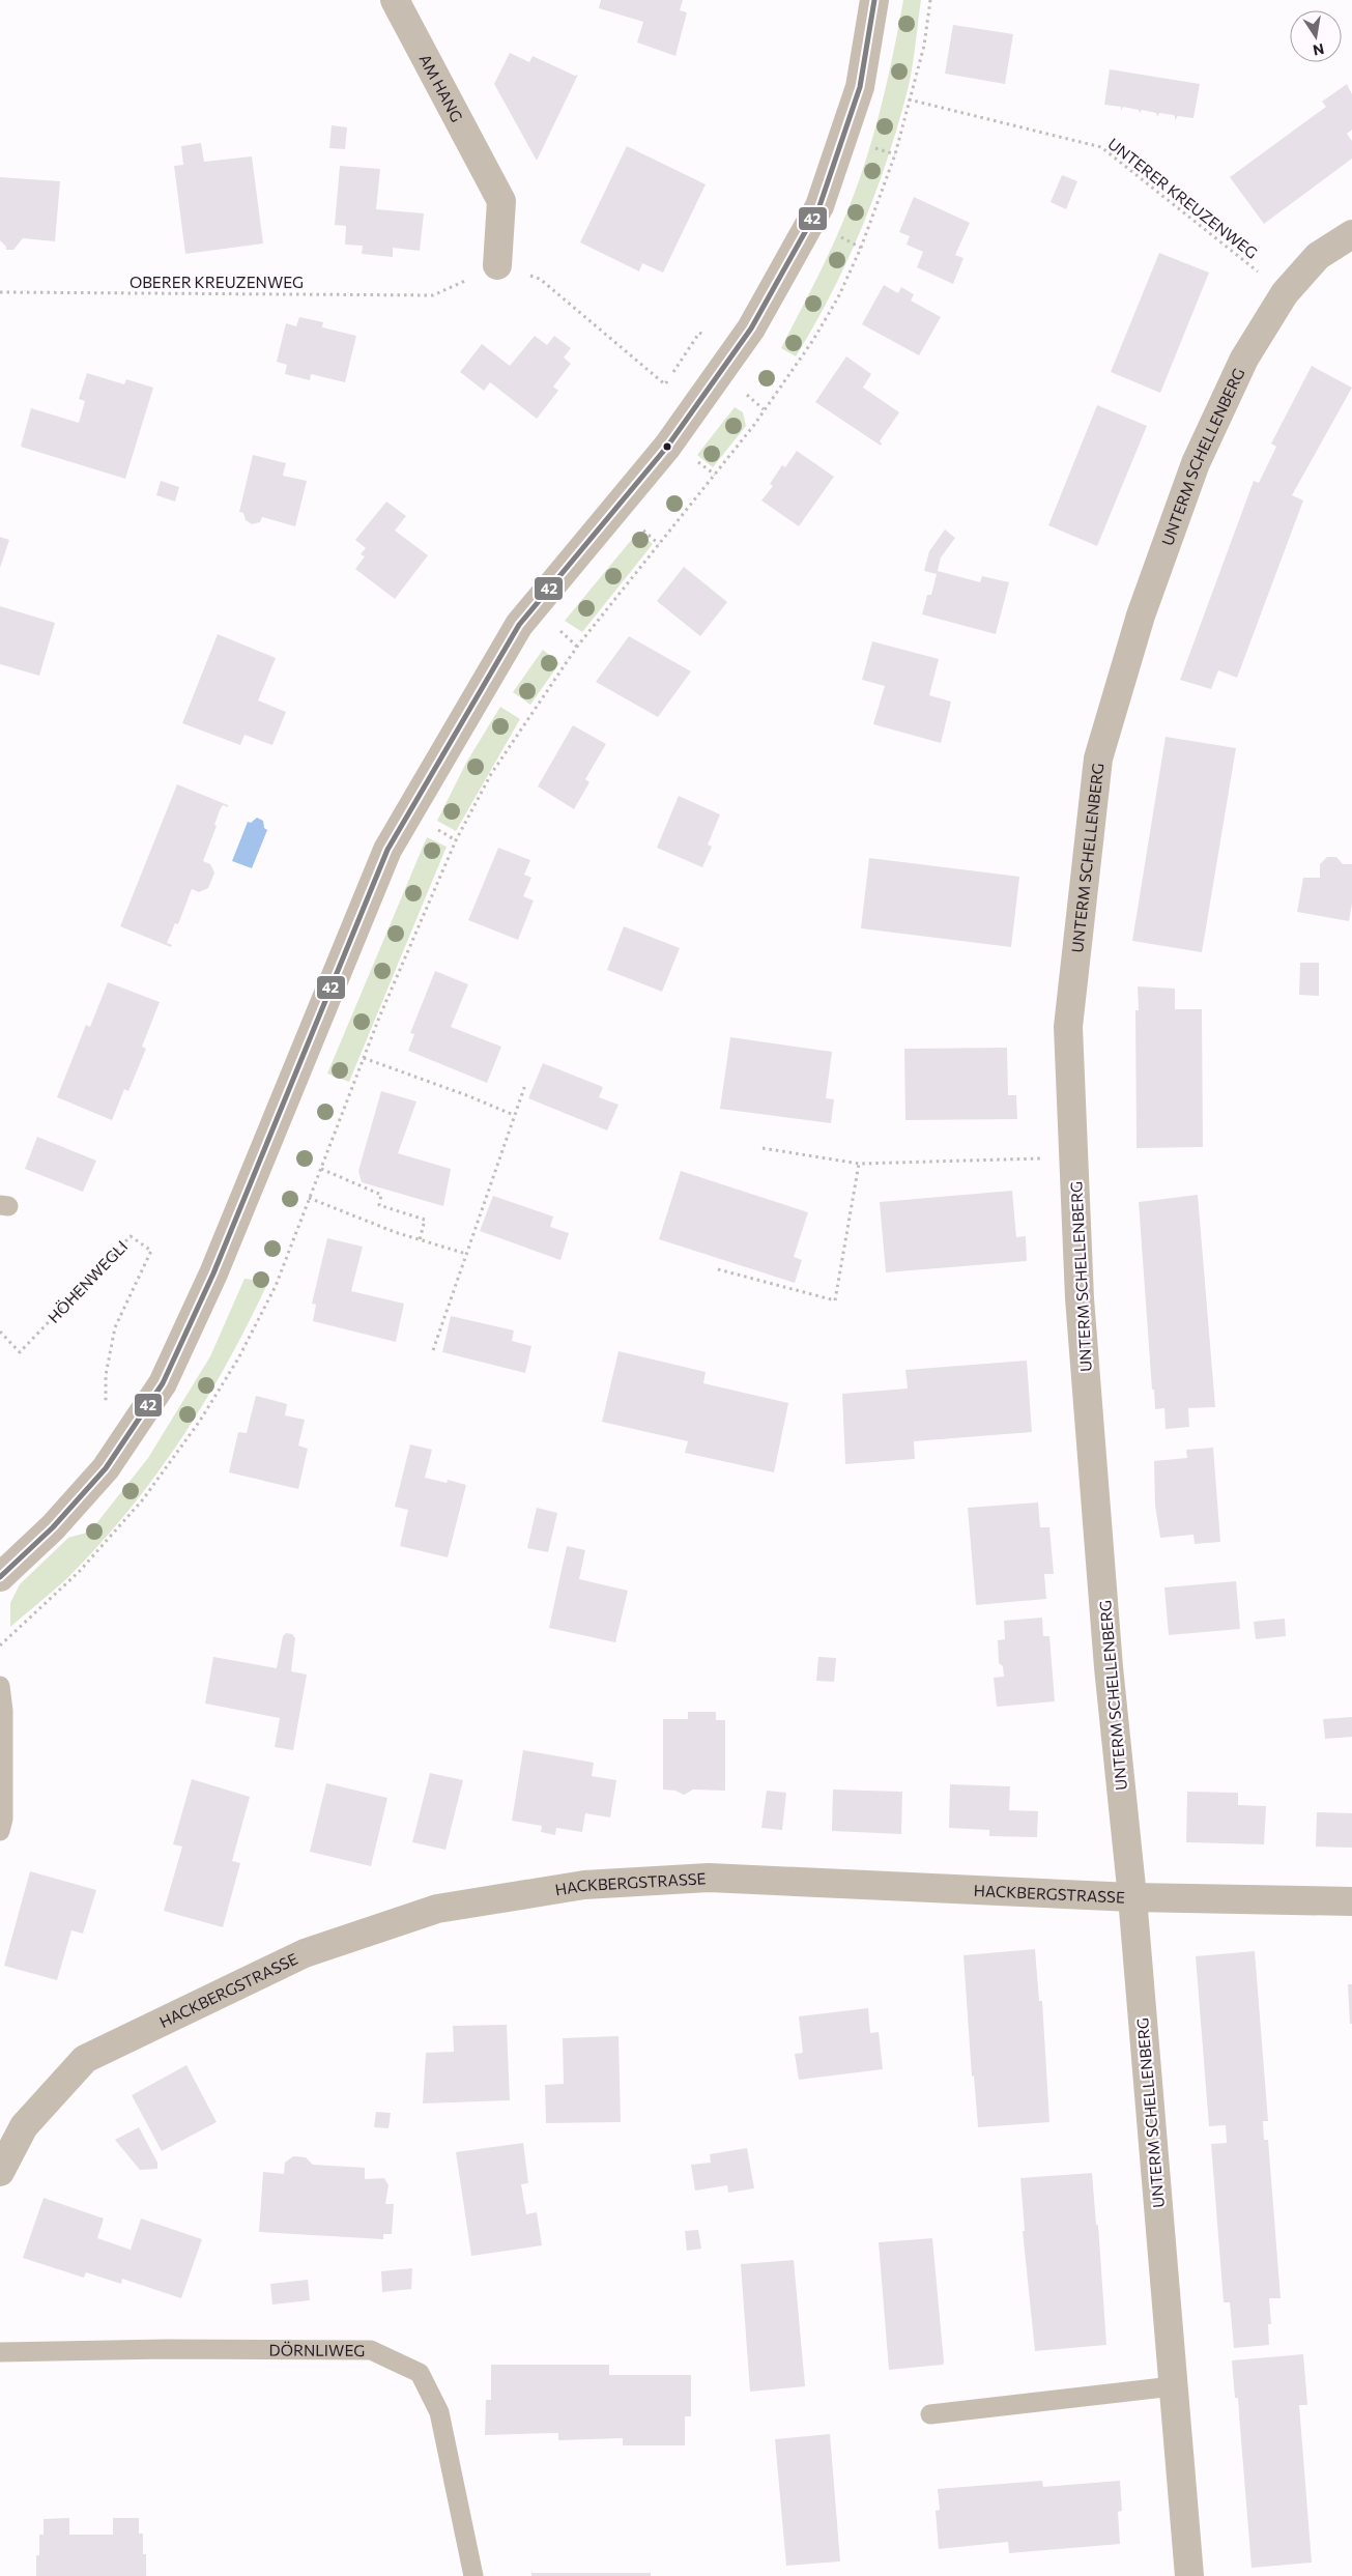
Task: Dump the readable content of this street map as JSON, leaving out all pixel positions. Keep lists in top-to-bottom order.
{
  "streets": {
    "street": ["AM HANG", "UNTERM SCHELLENBERG", "HACKBERGSTRASSE"],
    "lane": ["DÖRNLIWEG"],
    "path": ["UNTERER KREUZENWEG", "OBERER KREUZENWEG", "HÖHENWEGLI"]
  },
  "crossings": [
    ["UNTERER KREUZENWEG", "UNTERM SCHELLENBERG"],
    ["UNTERM SCHELLENBERG", "HACKBERGSTRASSE"]
  ],
  "lines": ["transit line 42"],
  "north": "bottom"
}
